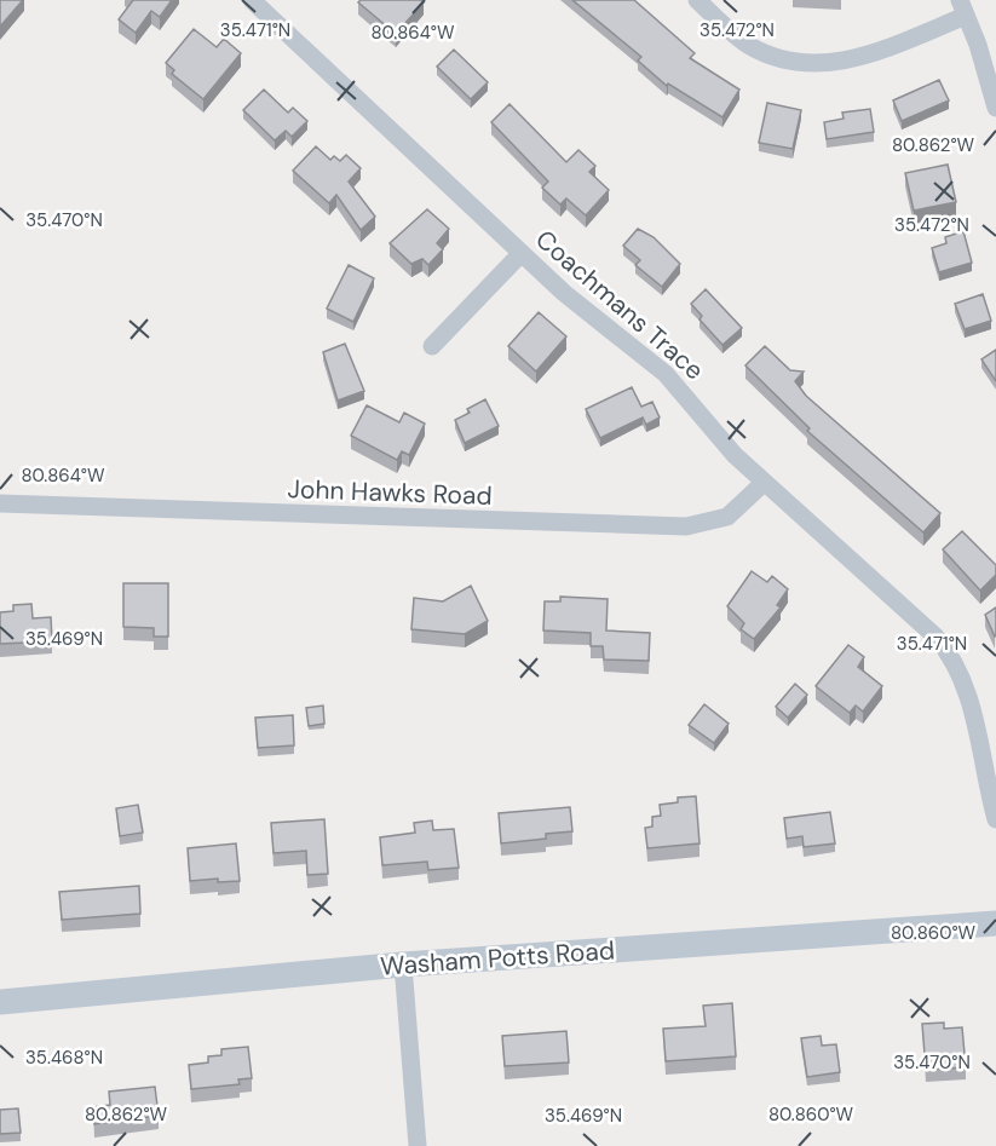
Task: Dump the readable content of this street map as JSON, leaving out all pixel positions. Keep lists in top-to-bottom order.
{
  "streets": {
    "street": ["Coachmans Trace", "John Hawks Road", "Washam Potts Road"]
  },
  "crossings": [
    ["Coachmans Trace", "John Hawks Road"]
  ],
  "coordinates": [
    "35.471°N",
    "35.472°N",
    "80.864°W",
    "80.862°W",
    "35.470°N",
    "35.469°N",
    "80.860°W",
    "35.468°N"
  ]
}
